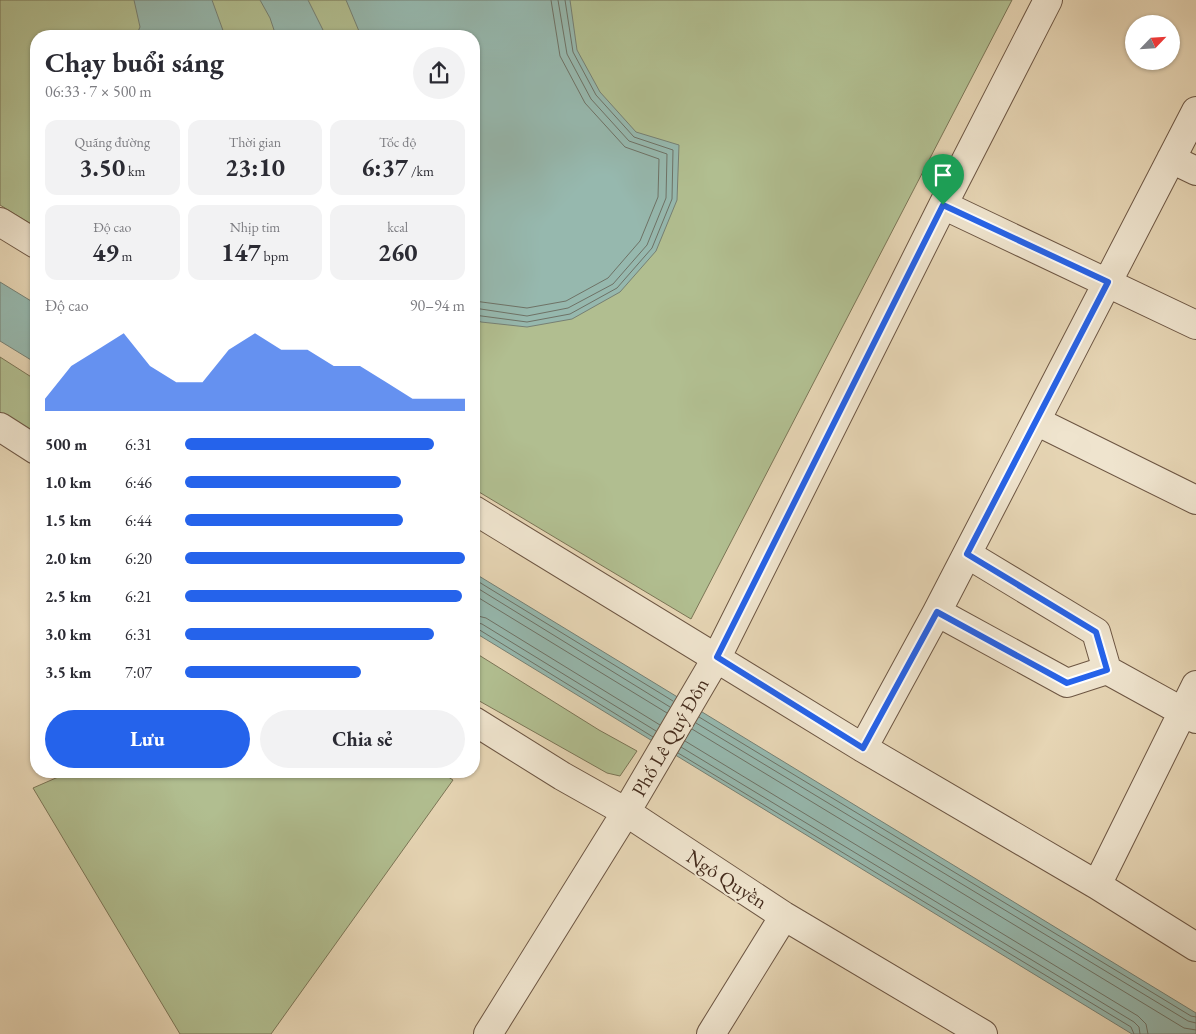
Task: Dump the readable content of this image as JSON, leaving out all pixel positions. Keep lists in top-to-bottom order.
{
  "streets": {
    "street": ["Phố Lê Quý Đôn", "Ngô Quyền"]
  },
  "crossings": [
    ["Phố Lê Quý Đôn", "Ngô Quyền"]
  ],
  "north": "top right",
  "page": {
    "heading": ["Chạy buổi sáng", "06:33 · 7 × 500 m"],
    "stats": [
      ["Quãng đường", "3.50 km"],
      ["Thời gian", "23:10"],
      ["Tốc độ", "6:37 /km"],
      ["Độ cao", "49 m"],
      ["Nhịp tim", "147 bpm"],
      ["kcal", "260"]
    ],
    "chart": ["Độ cao", "90–94 m"],
    "list": [
      {
        "name": "500 m",
        "note": "6:31"
      },
      {
        "name": "1.0 km",
        "note": "6:46"
      },
      {
        "name": "1.5 km",
        "note": "6:44"
      },
      {
        "name": "2.0 km",
        "note": "6:20"
      },
      {
        "name": "2.5 km",
        "note": "6:21"
      },
      {
        "name": "3.0 km",
        "note": "6:31"
      },
      {
        "name": "3.5 km",
        "note": "7:07"
      }
    ],
    "buttons": ["Lưu", "Chia sẻ"]
  }
}
